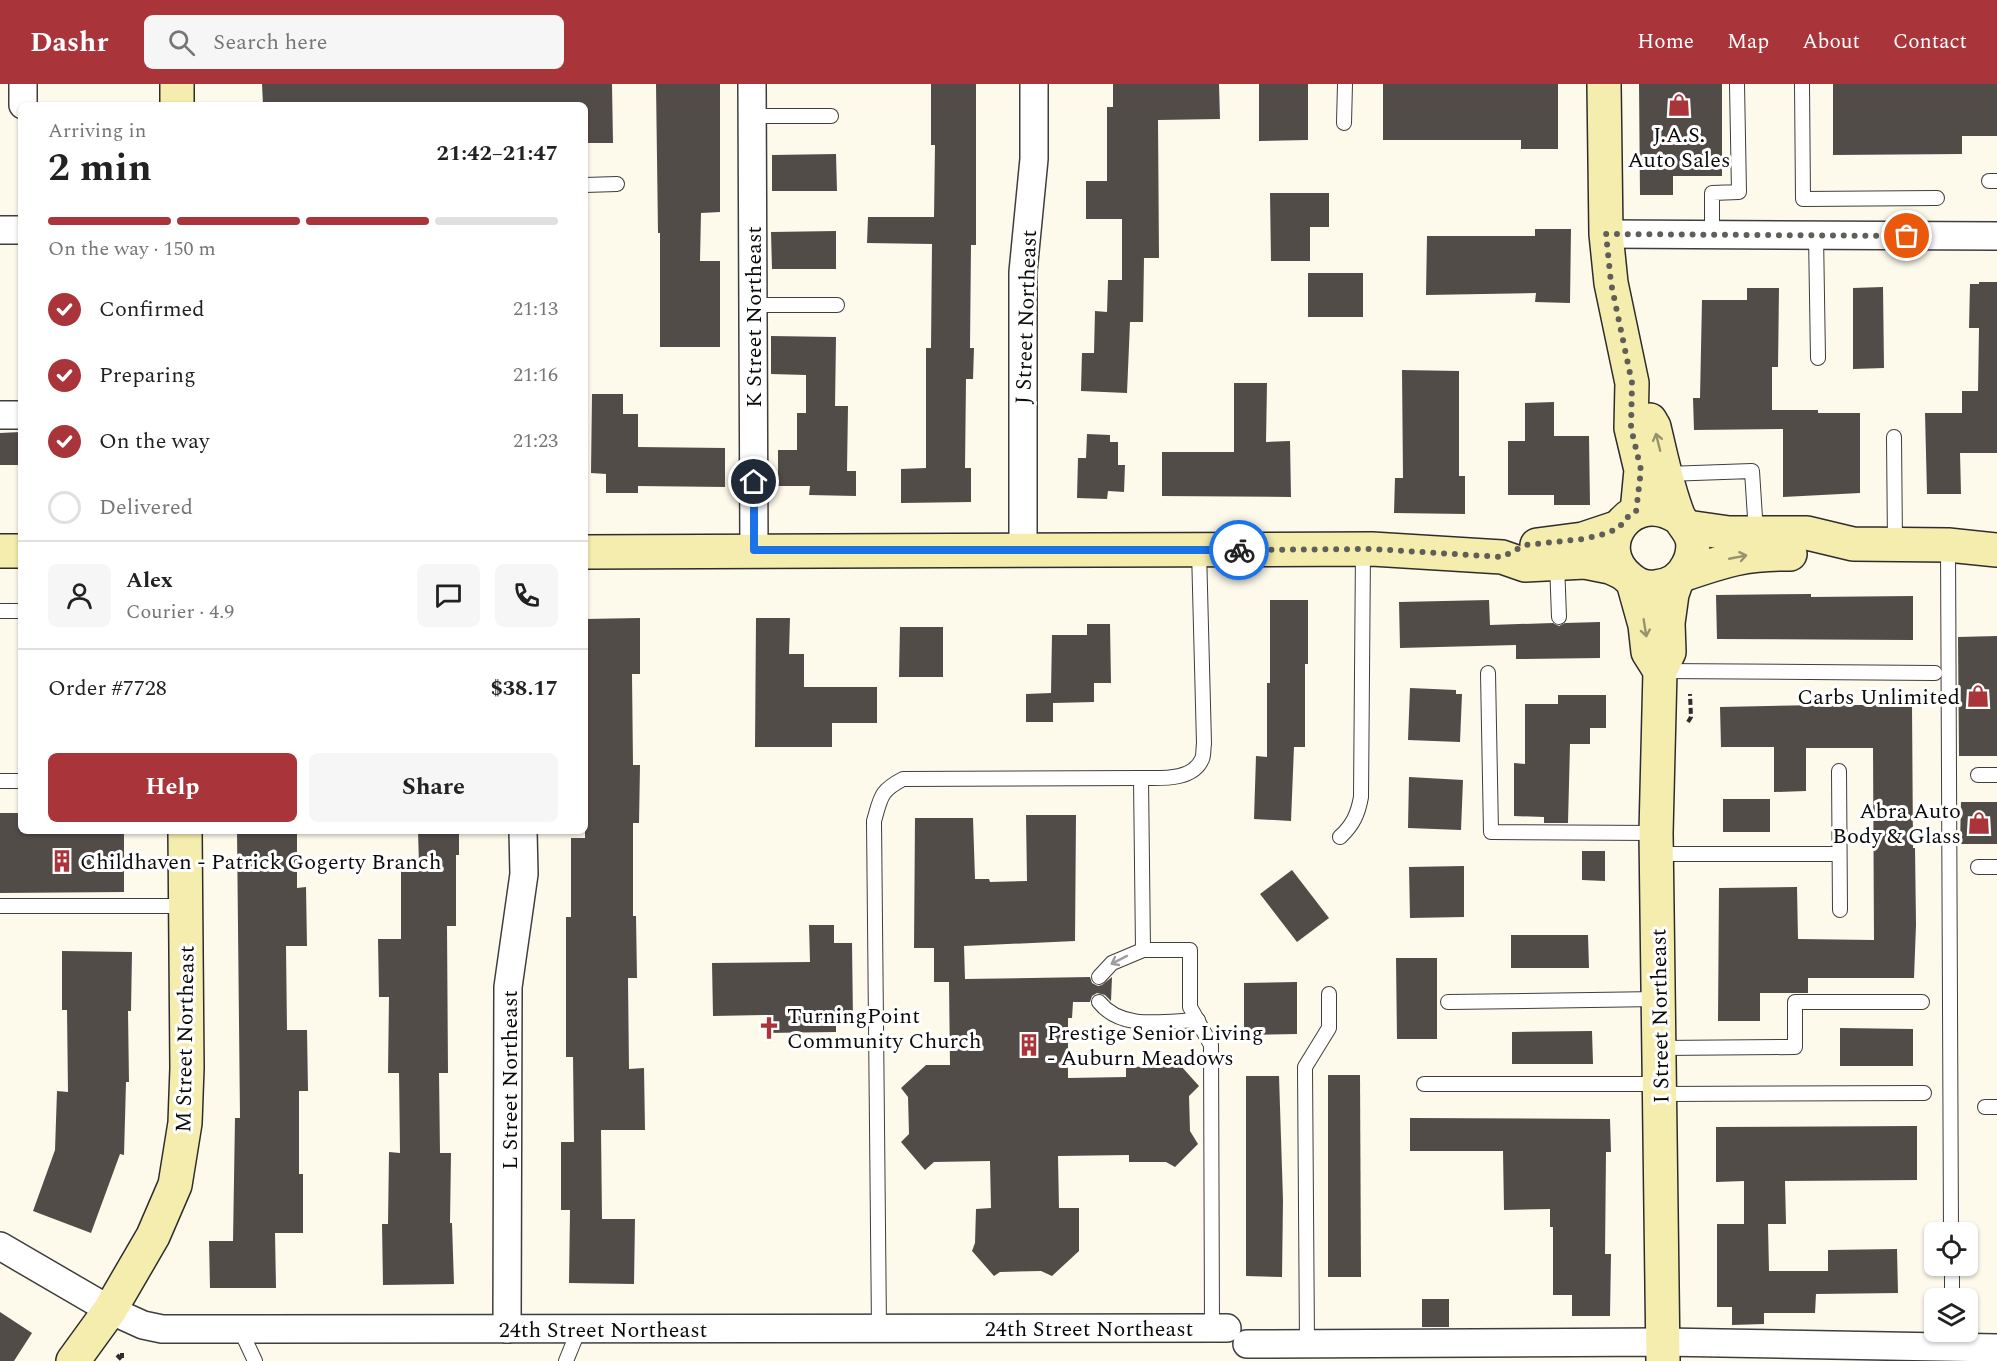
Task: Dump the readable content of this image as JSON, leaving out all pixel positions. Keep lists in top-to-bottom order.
{
  "streets": {
    "street": [
      "K Street Northeast",
      "J Street Northeast",
      "I Street Northeast",
      "M Street Northeast",
      "L Street Northeast",
      "24th Street Northeast"
    ]
  },
  "crossings": [
    ["I Street Northeast", "24th Street Northeast"],
    ["M Street Northeast", "24th Street Northeast"],
    ["L Street Northeast", "24th Street Northeast"]
  ],
  "places": {
    "shop": ["J.A.S. Auto Sales", "Carbs Unlimited", "Abra Auto Body & Glass"],
    "building": ["Childhaven - Patrick Gogerty Branch", "Prestige Senior Living - Auburn Meadows"],
    "church": ["TurningPoint Community Church"]
  },
  "page": {
    "header": "Dashr",
    "search": "Search here",
    "nav": [
      "Home",
      "Map",
      "About",
      "Contact"
    ],
    "heading": ["2 min", "Arriving in", "21:42–21:47"],
    "panel": [
      "Alex",
      "Courier · 4.9",
      "Order #7728",
      "$38.17"
    ],
    "bar": "On the way · 150 m",
    "list": [
      ["Confirmed", "21:13"],
      ["Preparing", "21:16"],
      ["On the way", "21:23"],
      "Delivered"
    ],
    "buttons": ["Help", "Share"]
  }
}
